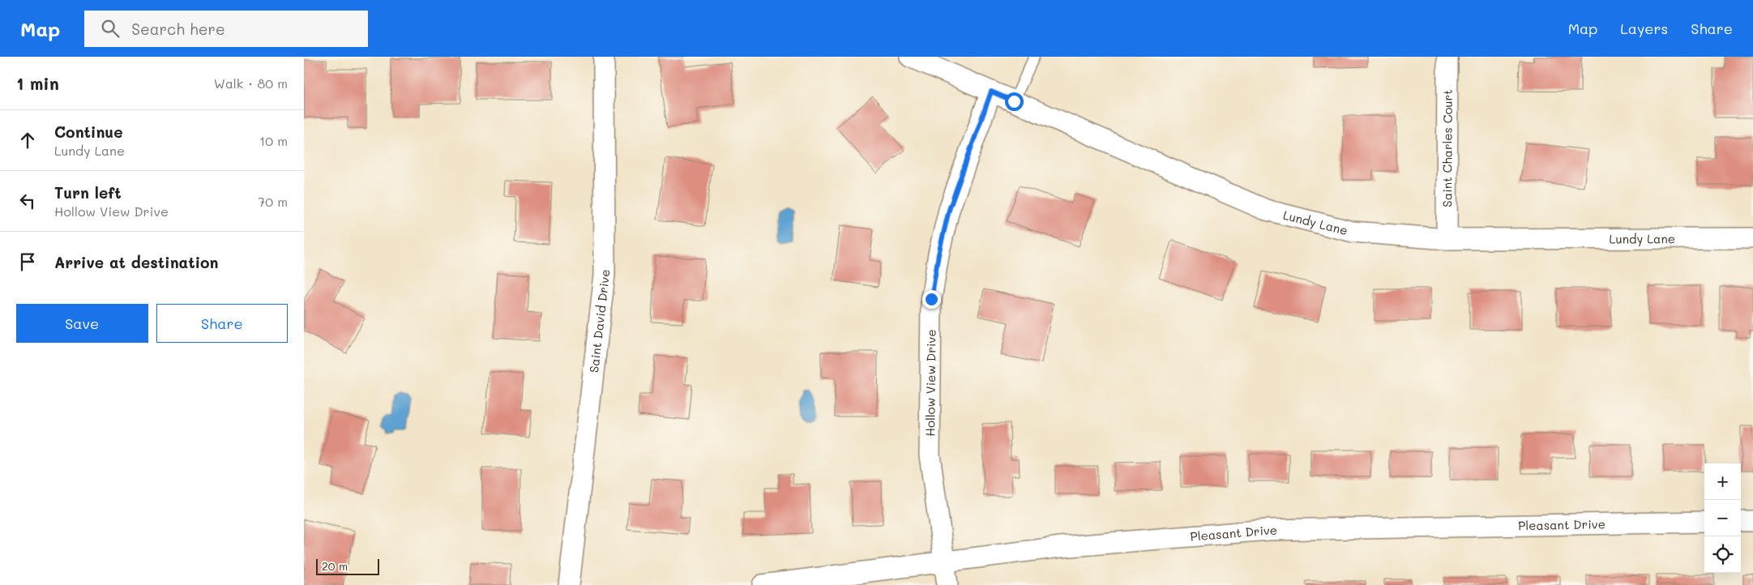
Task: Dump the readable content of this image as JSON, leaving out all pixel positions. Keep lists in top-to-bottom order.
{
  "streets": {
    "street": [
      "Saint Charles Court",
      "Lundy Lane",
      "Saint David Drive",
      "Hollow View Drive",
      "Pleasant Drive"
    ]
  },
  "crossings": [
    ["Saint Charles Court", "Lundy Lane"],
    ["Lundy Lane", "Hollow View Drive"],
    ["Hollow View Drive", "Pleasant Drive"]
  ],
  "scale_bar": "20 m",
  "page": {
    "header": "Map",
    "search": "Search here",
    "nav": ["Map", "Layers", "Share"],
    "heading": ["1 min", "Walk · 80 m"],
    "list": [
      ["Continue", "Lundy Lane", "10 m"],
      ["Turn left", "Hollow View Drive", "70 m"],
      "Arrive at destination"
    ],
    "buttons": ["Save", "Share"],
    "map_buttons": ["+", "−"],
    "scale": "20 m"
  }
}
